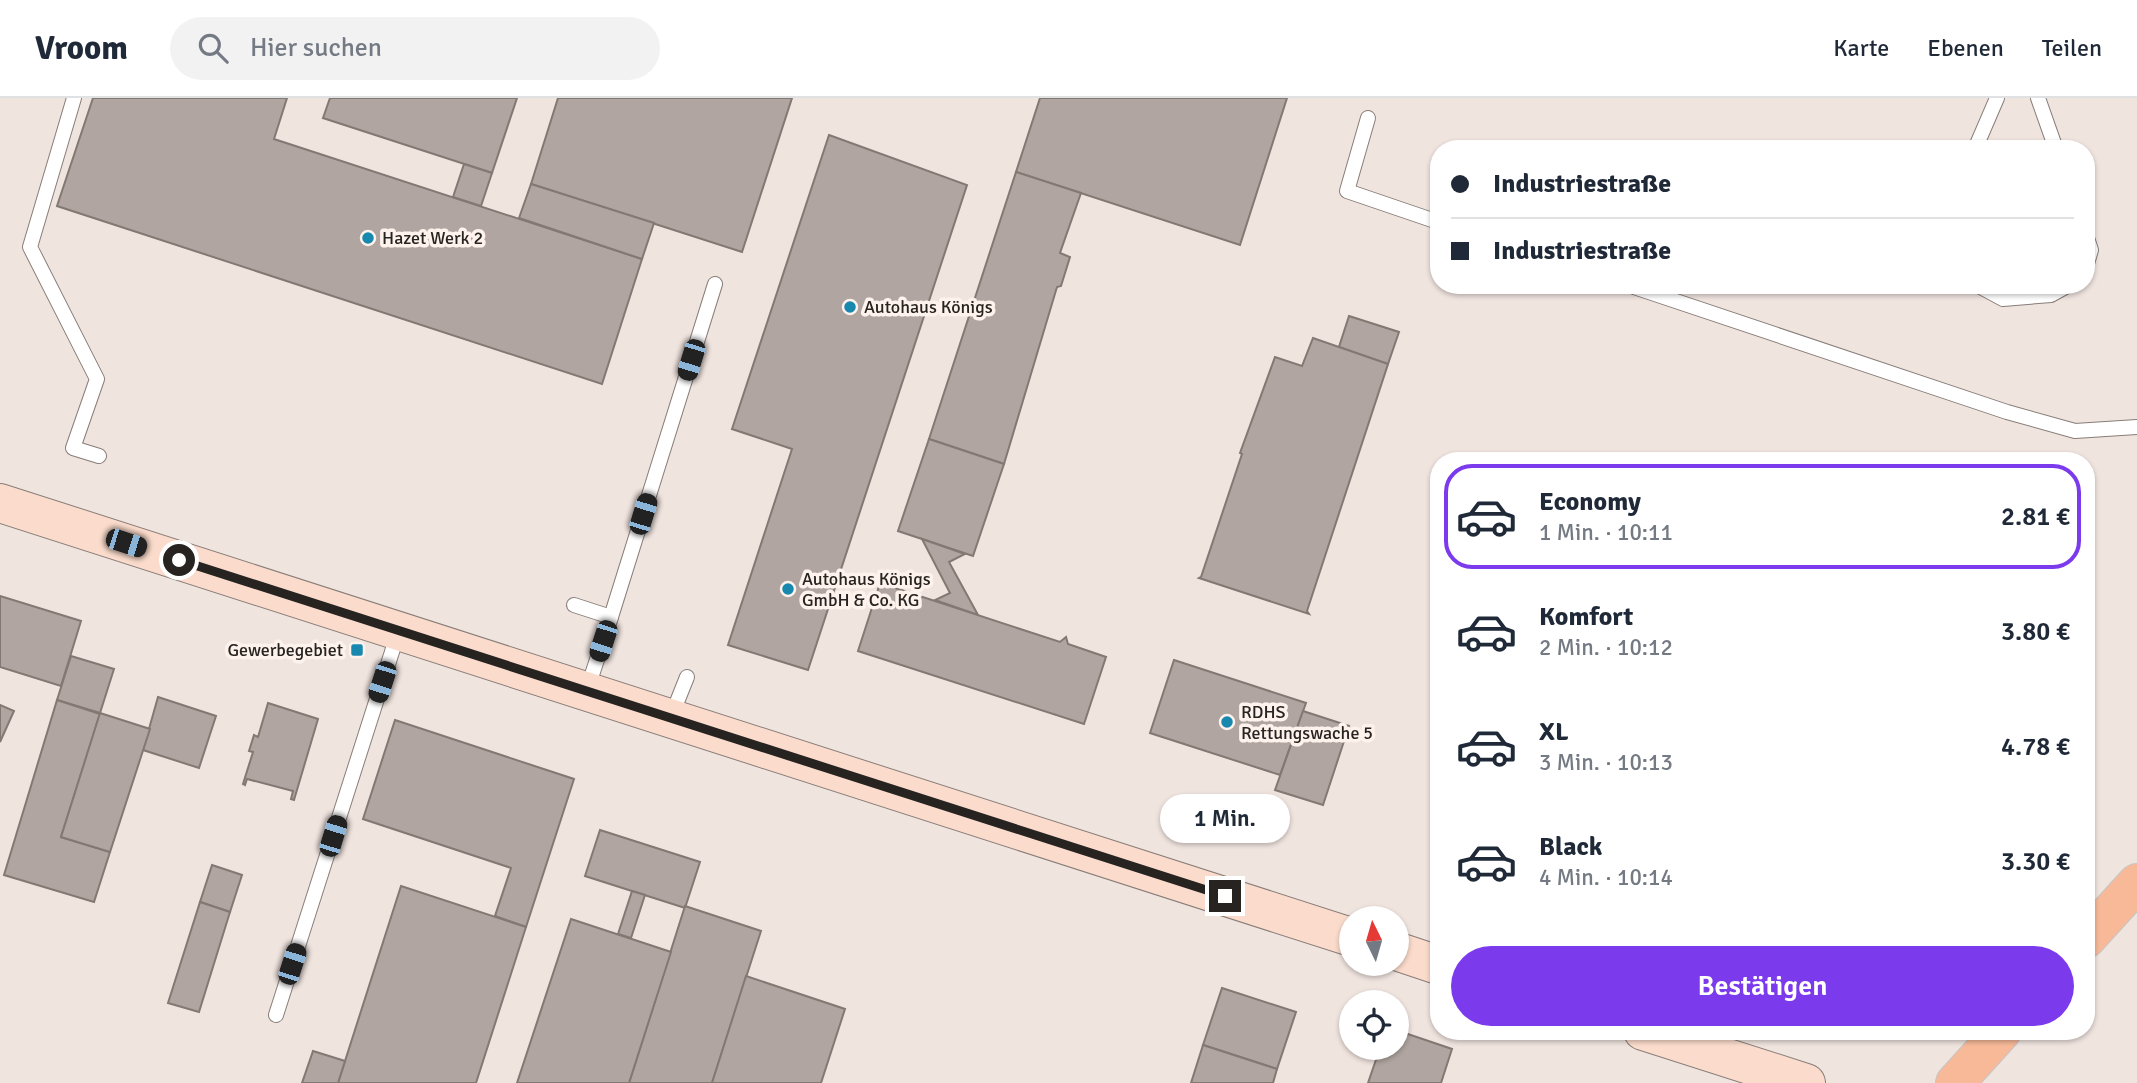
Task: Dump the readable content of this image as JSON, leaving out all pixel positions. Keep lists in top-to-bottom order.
{
  "places": {
    "other": [
      "Hazet Werk 2",
      "Autohaus Königs",
      "Autohaus Königs GmbH & Co. KG",
      "RDHS Rettungswache 5"
    ],
    "transit": ["Gewerbegebiet"]
  },
  "north": "top",
  "page": {
    "header": "Vroom",
    "search": "Hier suchen",
    "nav": ["Karte", "Ebenen", "Teilen"],
    "banner": ["Industriestraße", "Industriestraße"],
    "list": [
      {
        "name": "Economy",
        "note": "1 Min. · 10:11",
        "value": "2.81 €"
      },
      {
        "name": "Komfort",
        "note": "2 Min. · 10:12",
        "value": "3.80 €"
      },
      {
        "name": "XL",
        "note": "3 Min. · 10:13",
        "value": "4.78 €"
      },
      {
        "name": "Black",
        "note": "4 Min. · 10:14",
        "value": "3.30 €"
      }
    ],
    "bubble": "1 Min.",
    "buttons": "Bestätigen"
  }
}
